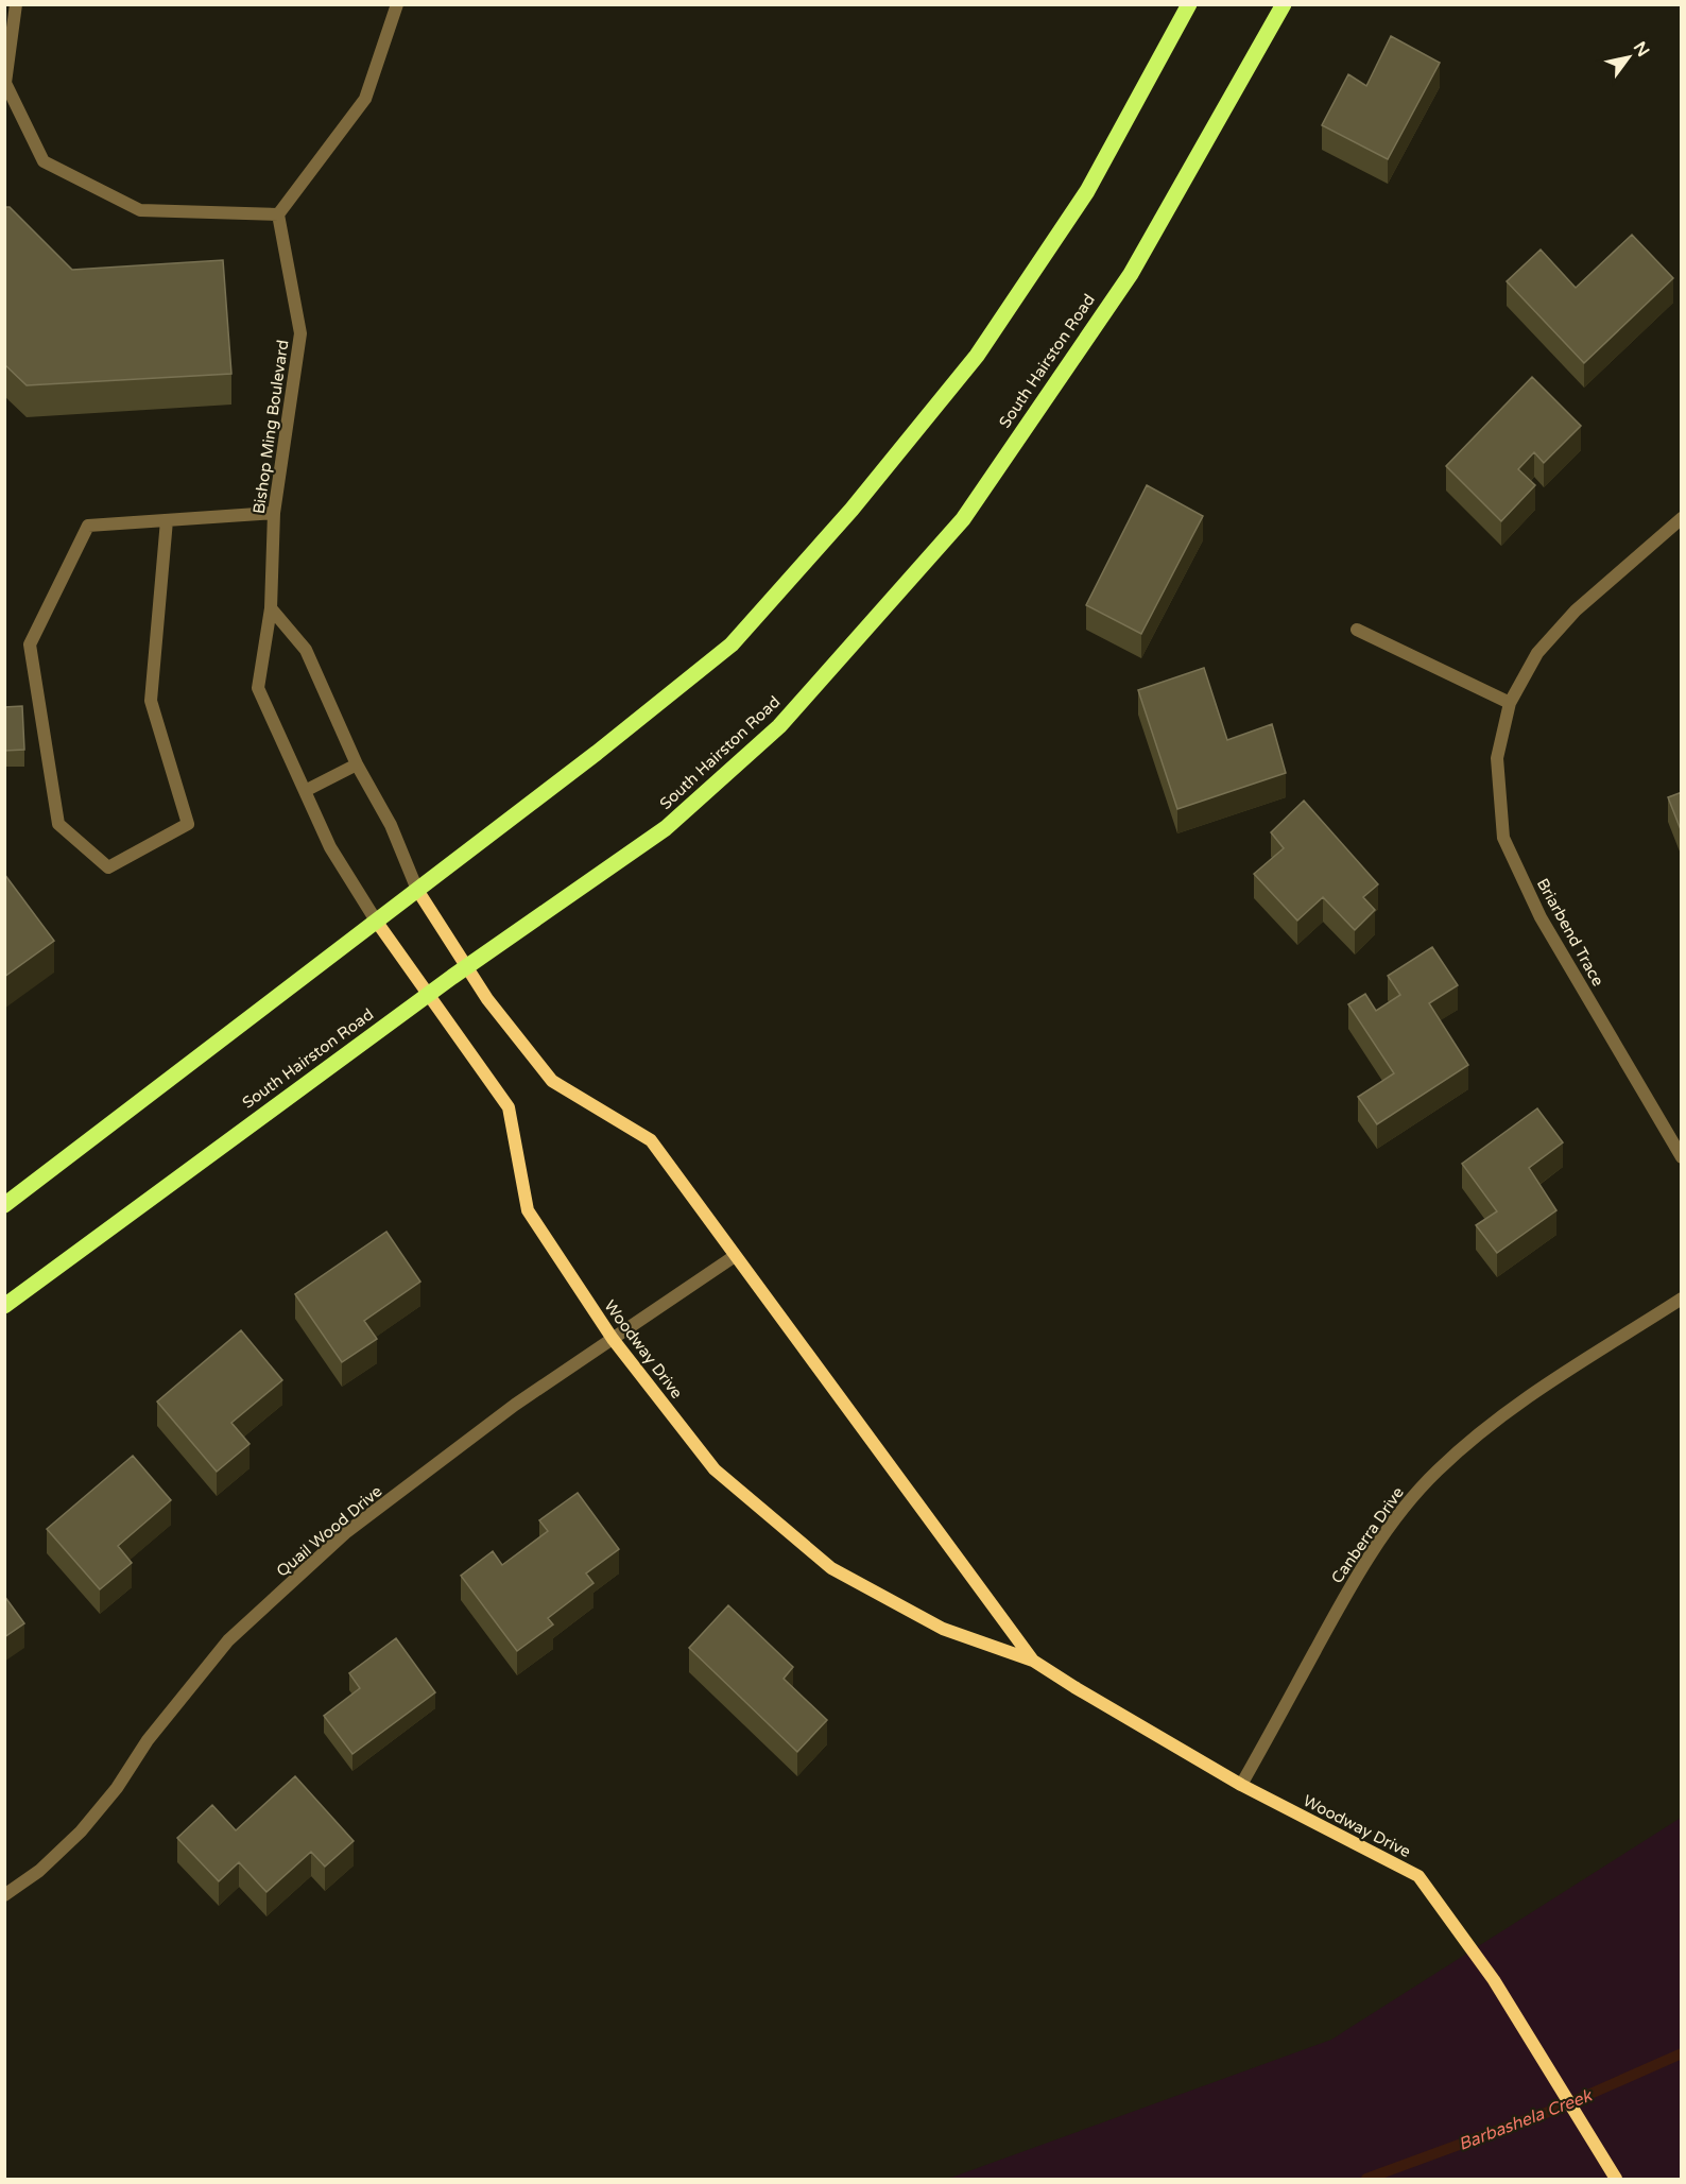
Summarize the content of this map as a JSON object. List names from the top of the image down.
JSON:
{
  "streets": {
    "main road": ["South Hairston Road"],
    "street": [
      "Bishop Ming Boulevard",
      "Briarbend Trace",
      "Woodway Drive",
      "Quail Wood Drive",
      "Canberra Drive"
    ]
  },
  "crossings": [
    ["South Hairston Road", "Woodway Drive"],
    ["Bishop Ming Boulevard", "Woodway Drive"],
    ["Woodway Drive", "Quail Wood Drive"],
    ["Woodway Drive", "Canberra Drive"]
  ],
  "water": ["Barbashela Creek"],
  "north": "top right"
}
